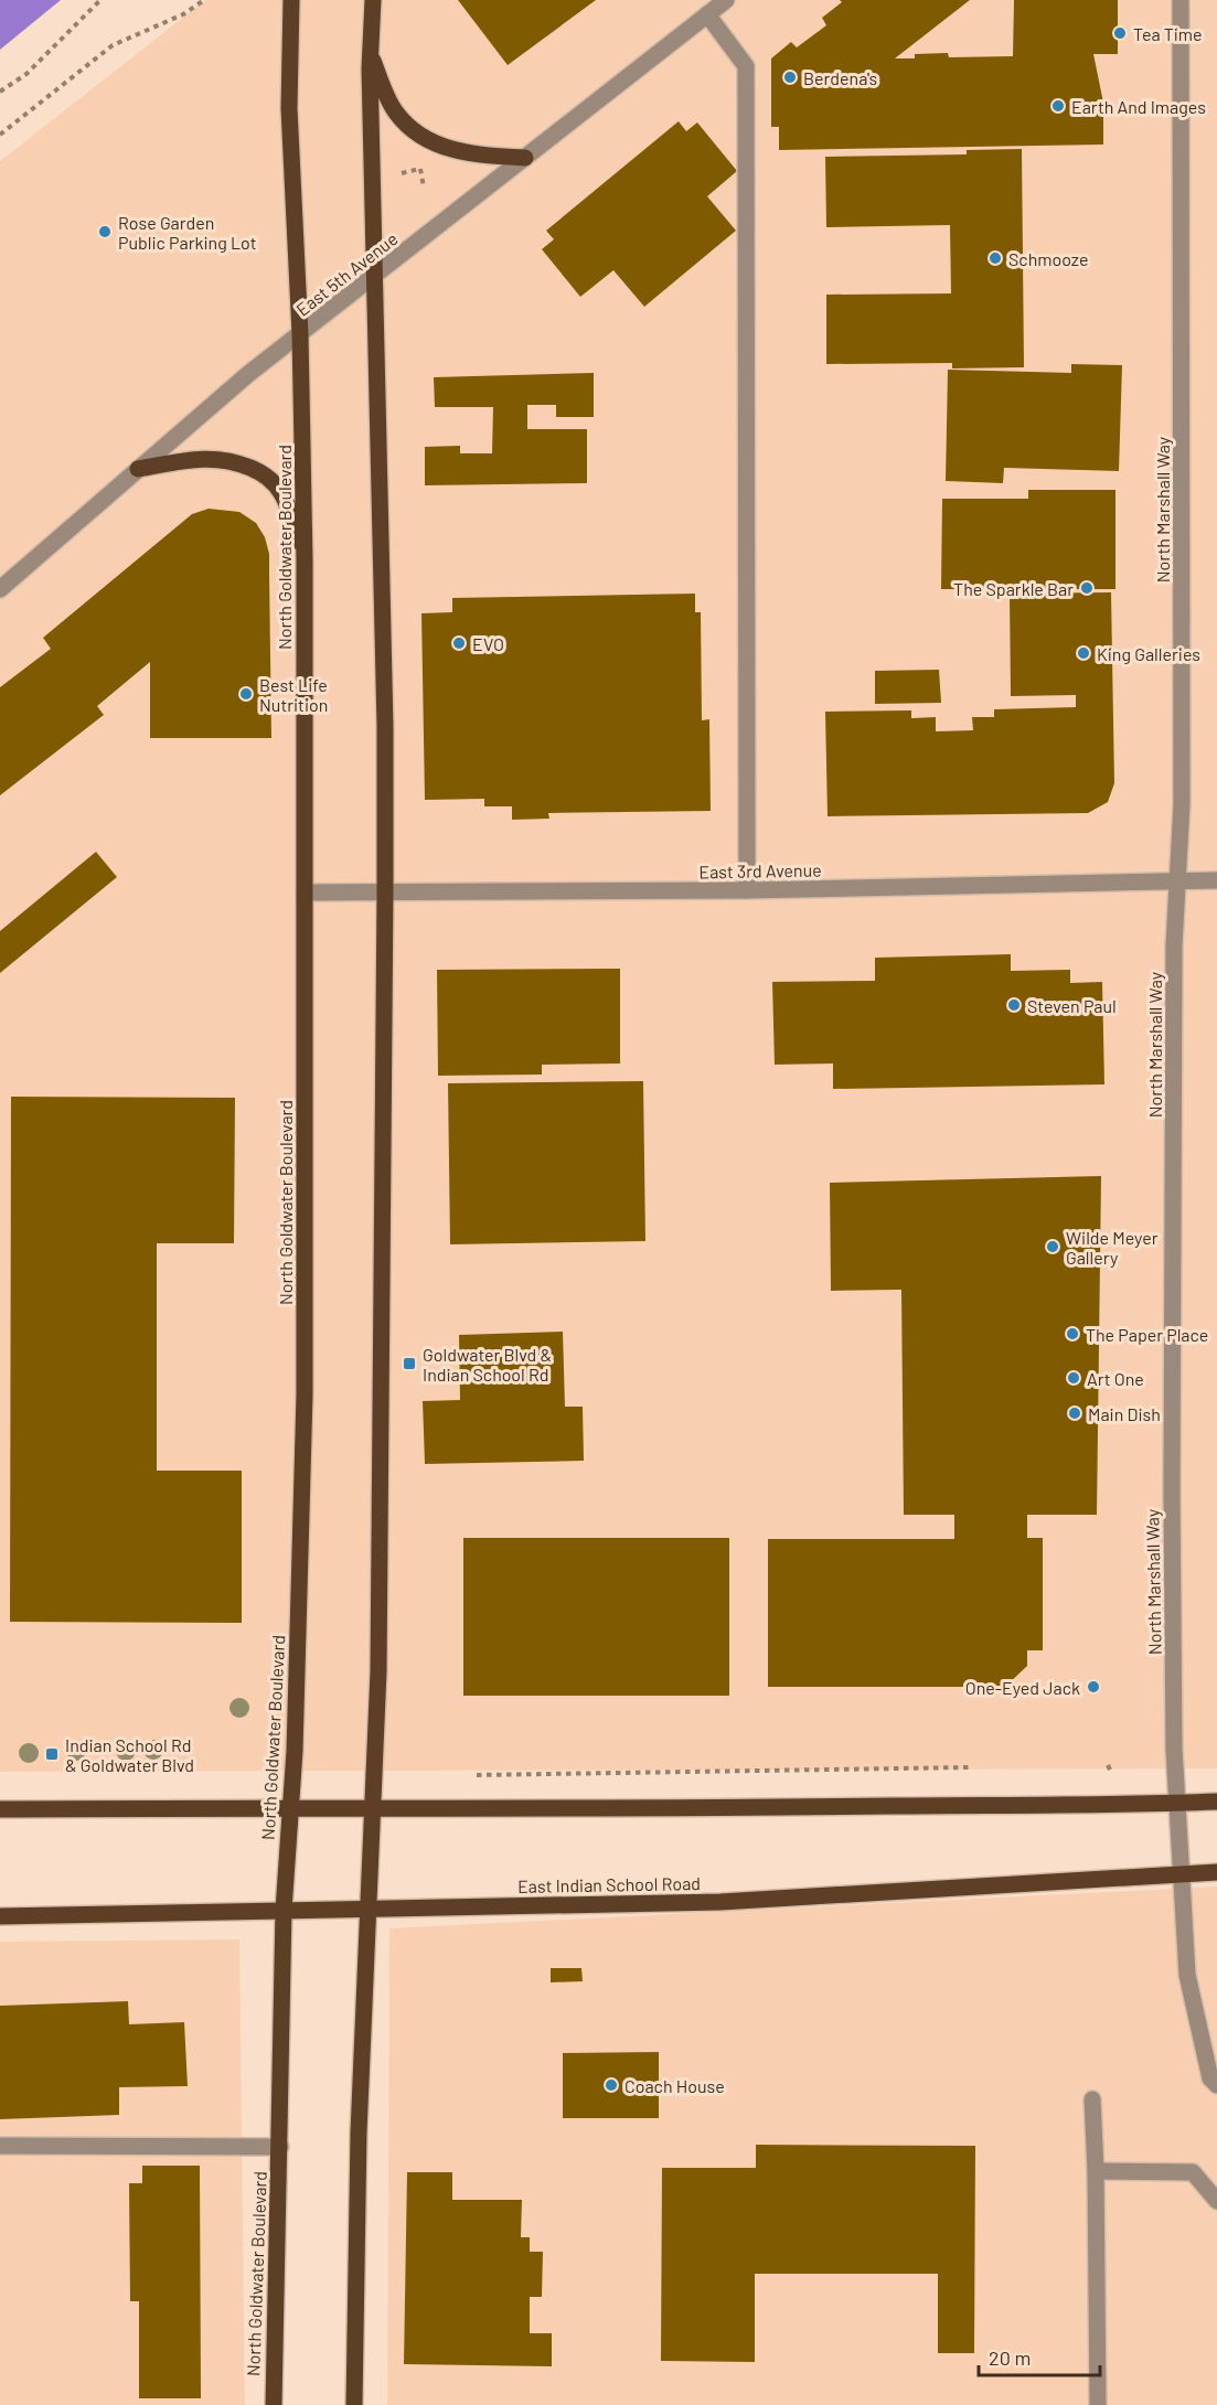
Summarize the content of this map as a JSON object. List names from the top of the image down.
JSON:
{
  "streets": {
    "main road": ["North Goldwater Boulevard", "East Indian School Road"],
    "street": ["East 5th Avenue", "North Marshall Way", "East 3rd Avenue"]
  },
  "crossings": [
    ["East 5th Avenue", "North Goldwater Boulevard"],
    ["North Marshall Way", "East 3rd Avenue"],
    ["North Marshall Way", "East Indian School Road"],
    ["North Goldwater Boulevard", "East 3rd Avenue"],
    ["North Goldwater Boulevard", "East Indian School Road"]
  ],
  "places": {
    "other": [
      "Tea Time",
      "Berdena's",
      "Earth And Images",
      "Rose Garden Public Parking Lot",
      "Schmooze",
      "The Sparkle Bar",
      "EVO",
      "King Galleries",
      "Best Life Nutrition",
      "Steven Paul",
      "Wilde Meyer Gallery",
      "The Paper Place",
      "Art One",
      "Main Dish",
      "One-Eyed Jack",
      "Coach House"
    ],
    "transit": ["Goldwater Blvd & Indian School Rd", "Indian School Rd & Goldwater Blvd"]
  },
  "scale_bar": "20 m"
}
